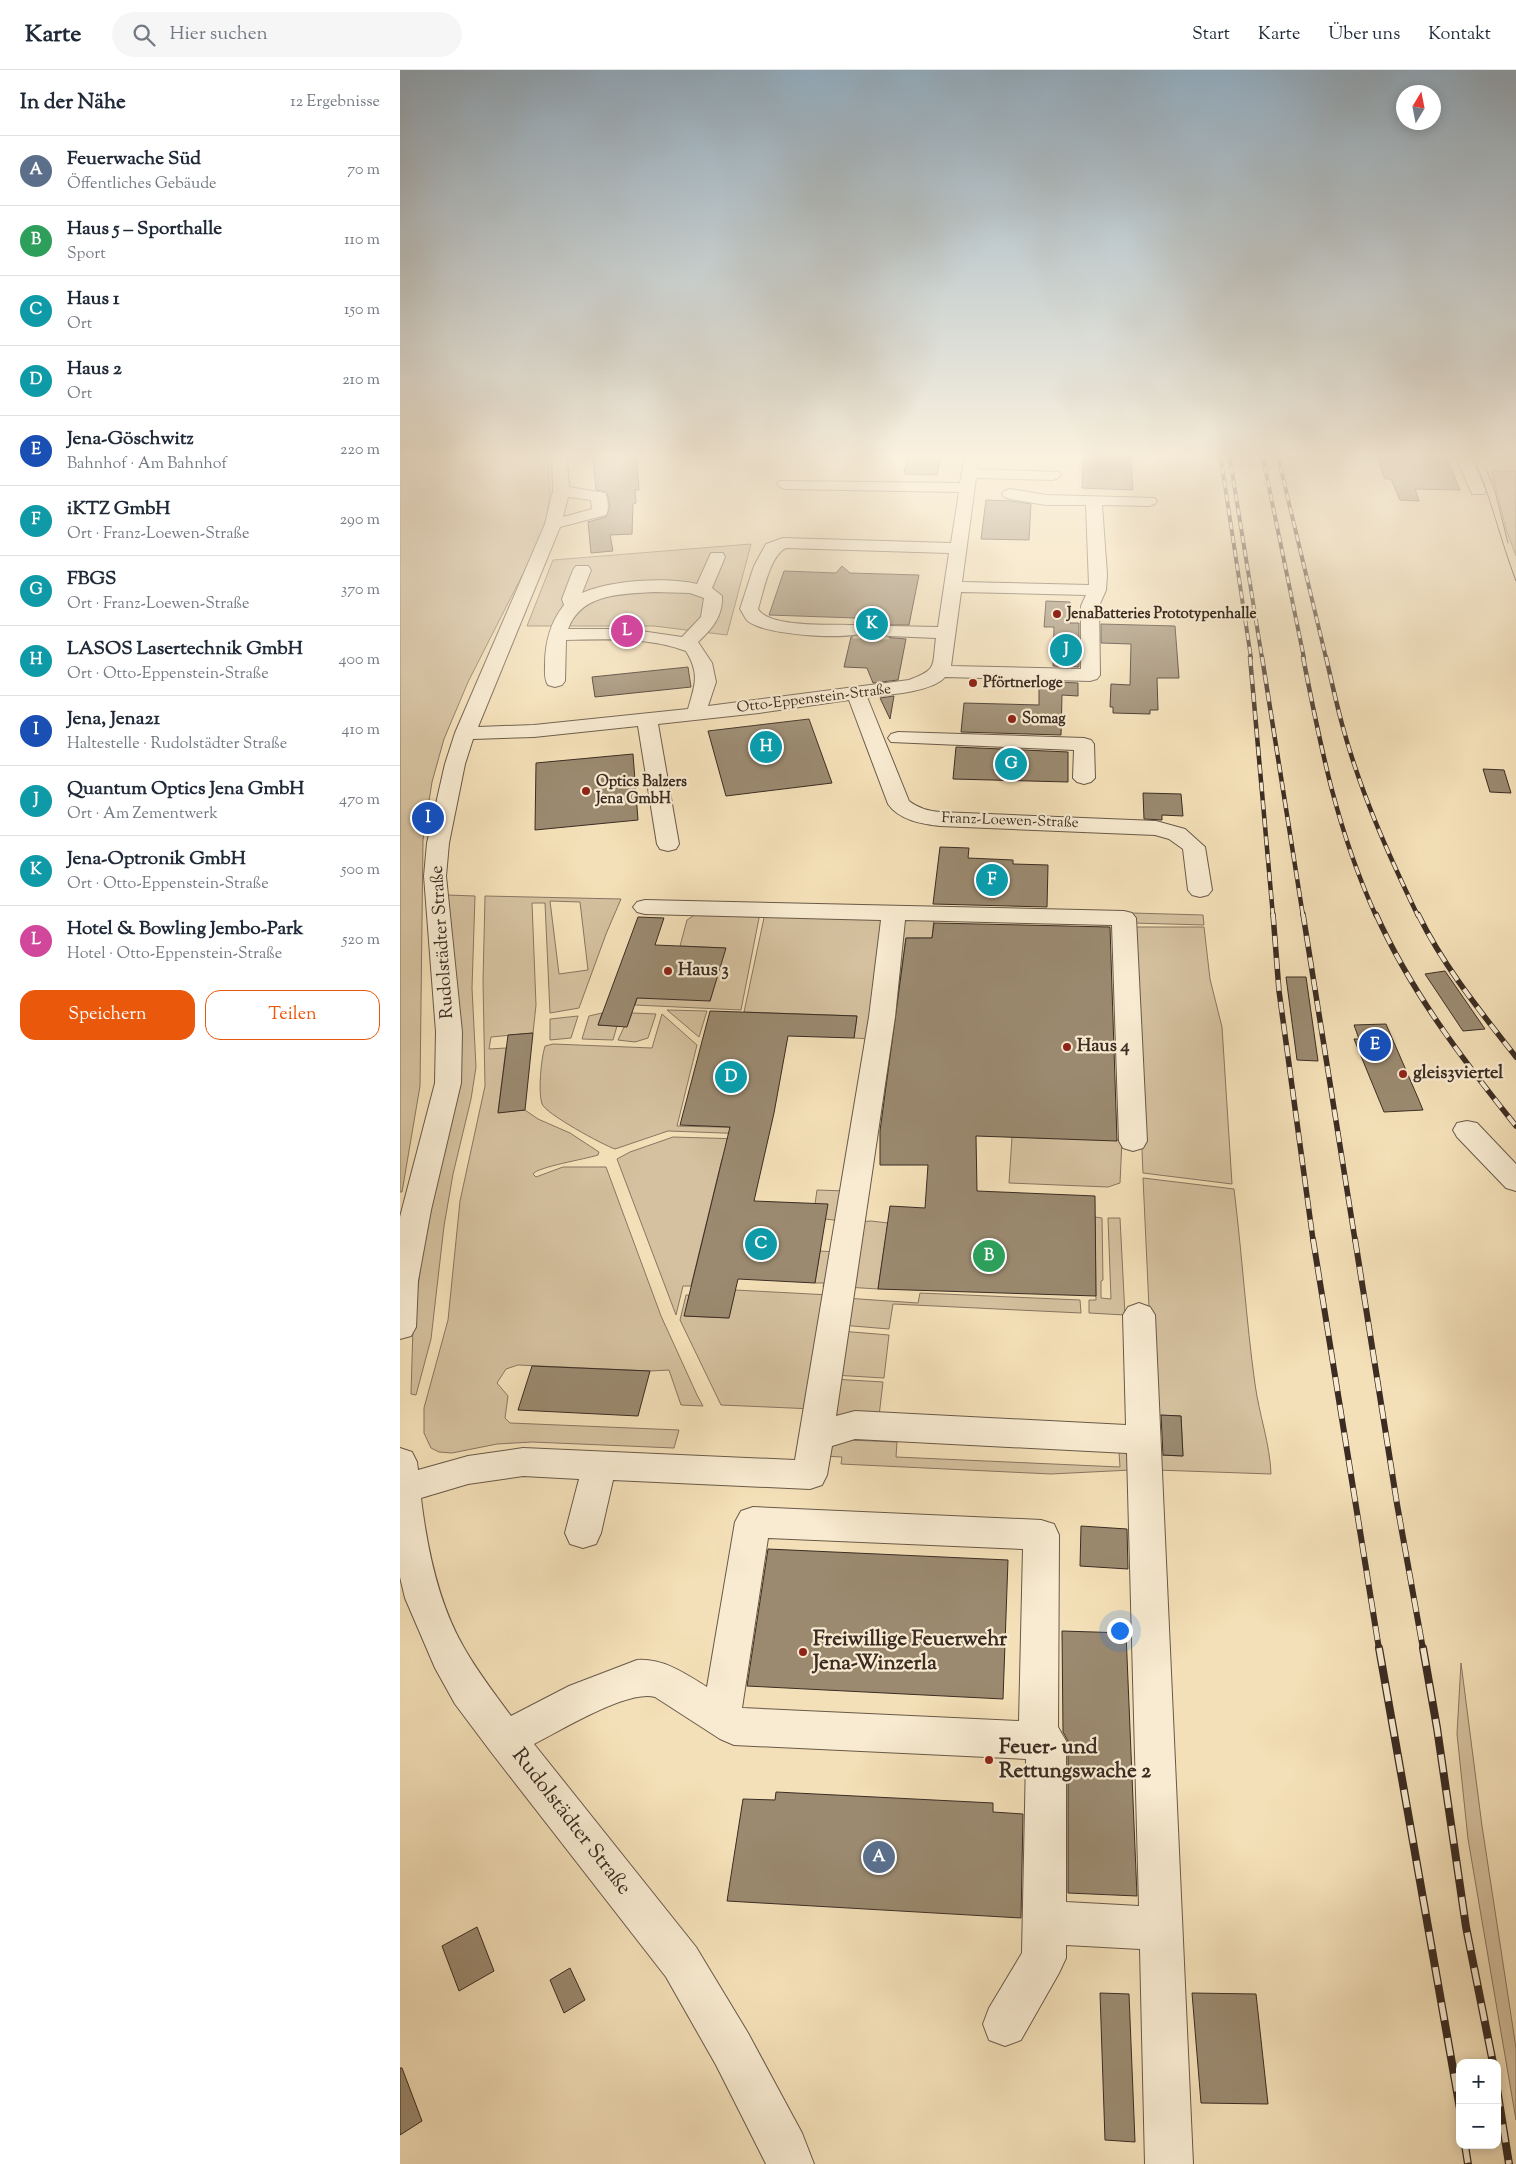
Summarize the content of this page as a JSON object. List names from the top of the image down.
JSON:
{
  "streets": {
    "street": ["Otto-Eppenstein-Straße", "Franz-Loewen-Straße", "Rudolstädter Straße"]
  },
  "crossings": [
    ["Otto-Eppenstein-Straße", "Franz-Loewen-Straße"],
    ["Otto-Eppenstein-Straße", "Rudolstädter Straße"]
  ],
  "places": [
    "JenaBatteries Prototypenhalle",
    "Pförtnerloge",
    "Somag",
    "Optics Balzers Jena GmbH",
    "Haus 3",
    "Haus 4",
    "gleis3viertel",
    "Freiwillige Feuerwehr Jena-Winzerla",
    "Feuer- und Rettungswache 2"
  ],
  "north": "top",
  "page": {
    "header": "Karte",
    "search": "Hier suchen",
    "nav": [
      "Start",
      "Karte",
      "Über uns",
      "Kontakt"
    ],
    "heading": ["In der Nähe", "12 Ergebnisse"],
    "list": [
      {
        "mark": "A",
        "name": "Feuerwache Süd",
        "note": "Öffentliches Gebäude",
        "value": "70 m"
      },
      {
        "mark": "B",
        "name": "Haus 5 – Sporthalle",
        "note": "Sport",
        "value": "110 m"
      },
      {
        "mark": "C",
        "name": "Haus 1",
        "note": "Ort",
        "value": "150 m"
      },
      {
        "mark": "D",
        "name": "Haus 2",
        "note": "Ort",
        "value": "210 m"
      },
      {
        "mark": "E",
        "name": "Jena-Göschwitz",
        "note": "Bahnhof · Am Bahnhof",
        "value": "220 m"
      },
      {
        "mark": "F",
        "name": "iKTZ GmbH",
        "note": "Ort · Franz-Loewen-Straße",
        "value": "290 m"
      },
      {
        "mark": "G",
        "name": "FBGS",
        "note": "Ort · Franz-Loewen-Straße",
        "value": "370 m"
      },
      {
        "mark": "H",
        "name": "LASOS Lasertechnik GmbH",
        "note": "Ort · Otto-Eppenstein-Straße",
        "value": "400 m"
      },
      {
        "mark": "I",
        "name": "Jena, Jena21",
        "note": "Haltestelle · Rudolstädter Straße",
        "value": "410 m"
      },
      {
        "mark": "J",
        "name": "Quantum Optics Jena GmbH",
        "note": "Ort · Am Zementwerk",
        "value": "470 m"
      },
      {
        "mark": "K",
        "name": "Jena-Optronik GmbH",
        "note": "Ort · Otto-Eppenstein-Straße",
        "value": "500 m"
      },
      {
        "mark": "L",
        "name": "Hotel & Bowling Jembo-Park",
        "note": "Hotel · Otto-Eppenstein-Straße",
        "value": "520 m"
      }
    ],
    "pins": [
      "K",
      "L",
      "J",
      "H",
      "G",
      "I",
      "F",
      "E",
      "D",
      "C",
      "B",
      "A"
    ],
    "buttons": ["Speichern", "Teilen"],
    "map_buttons": ["+", "−"]
  }
}
